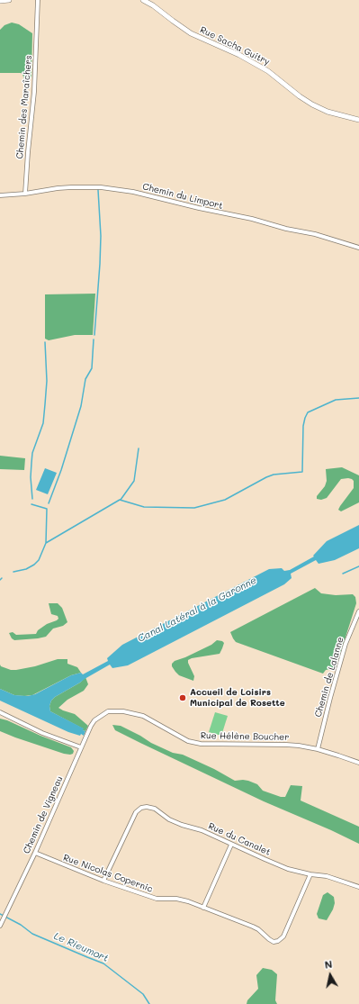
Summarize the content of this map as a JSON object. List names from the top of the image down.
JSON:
{
  "streets": {
    "street": [
      "Rue Sacha Guitry",
      "Chemin des Maraîchers",
      "Chemin du Limport",
      "Chemin de Lalanne",
      "Rue Hélène Boucher",
      "Chemin de Vigneau",
      "Rue du Canalet",
      "Rue Nicolas Copernic"
    ]
  },
  "crossings": [
    ["Chemin des Maraîchers", "Chemin du Limport"],
    ["Chemin de Lalanne", "Rue Hélène Boucher"],
    ["Rue Hélène Boucher", "Chemin de Vigneau"],
    ["Chemin de Vigneau", "Rue Nicolas Copernic"],
    ["Rue du Canalet", "Rue Nicolas Copernic"]
  ],
  "water": ["Canal Latéral à la Garonne", "Le Rieumort"],
  "places": ["Accueil de Loisirs Municipal de Rosette"],
  "north": "top"
}
